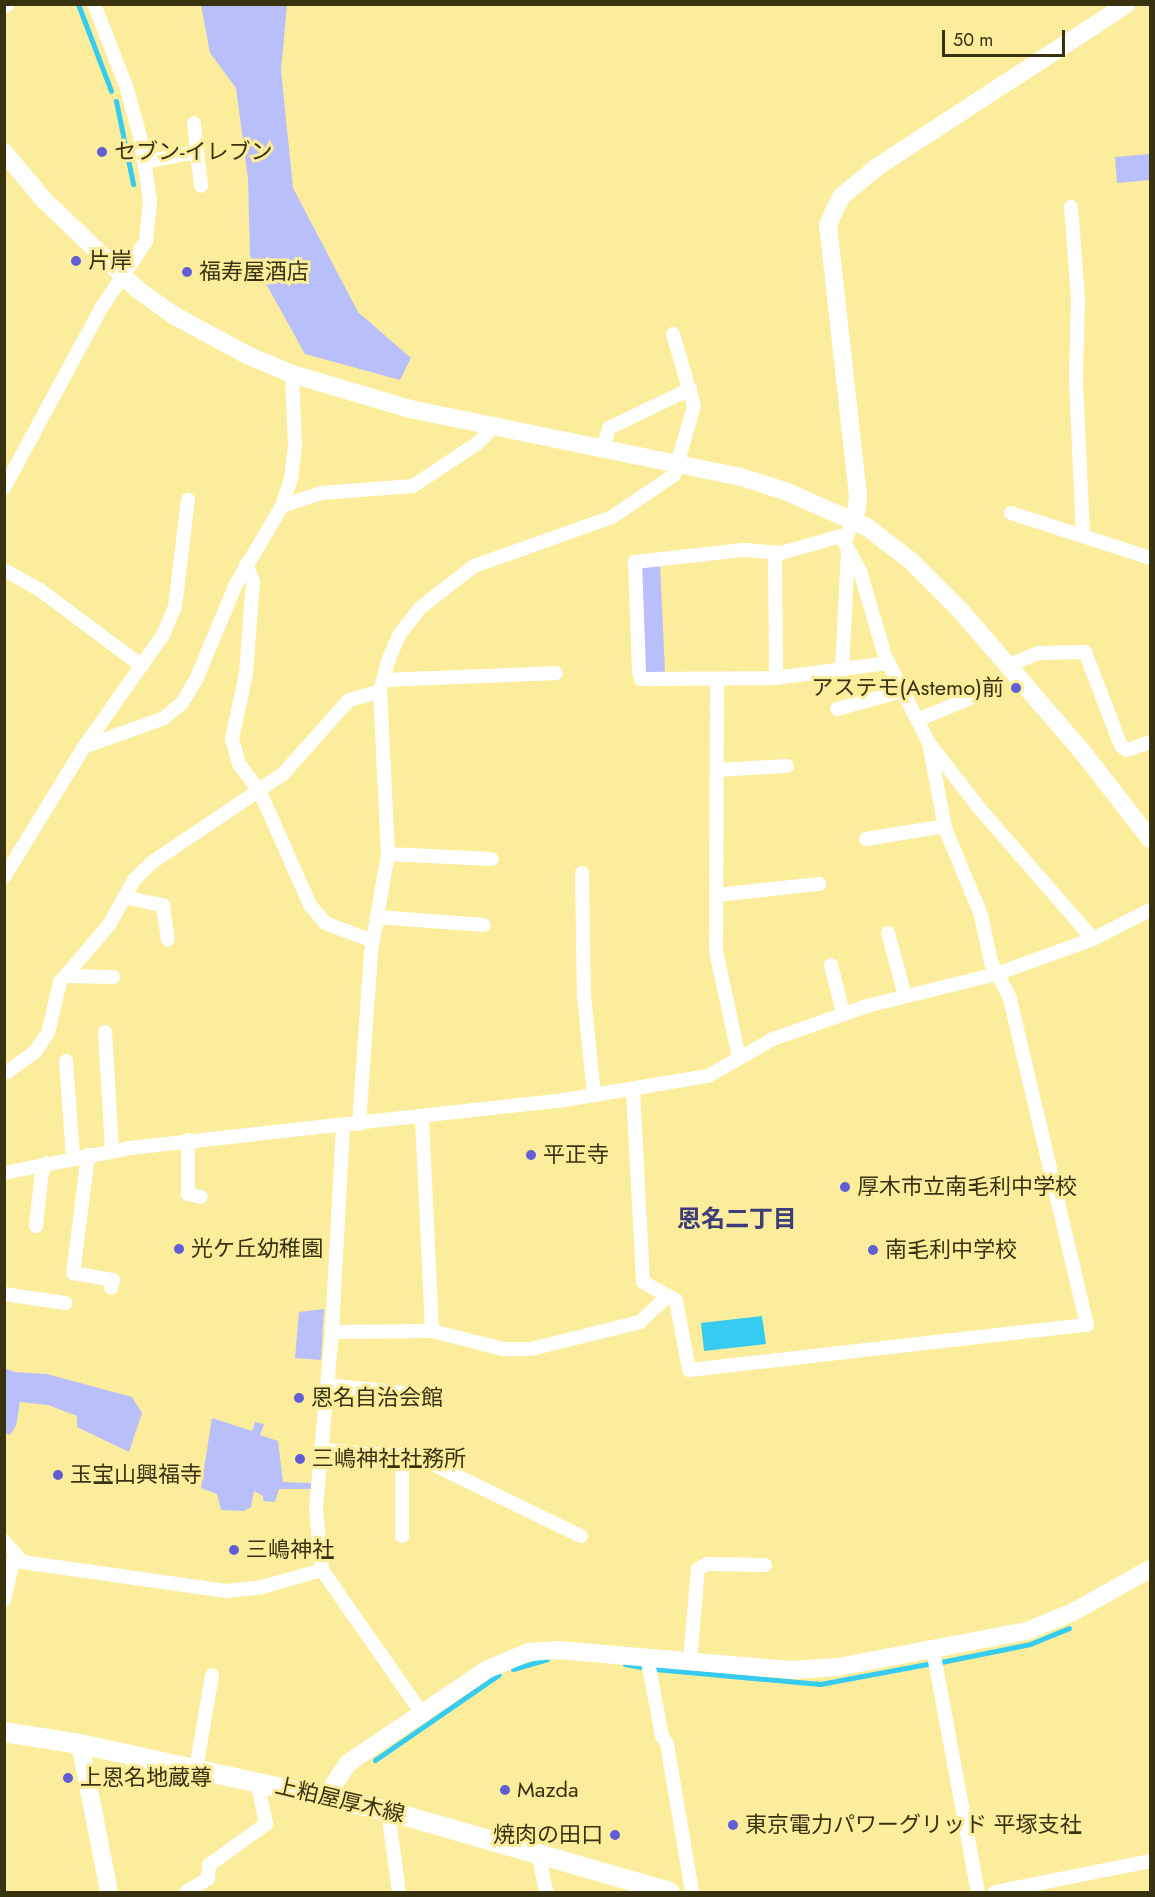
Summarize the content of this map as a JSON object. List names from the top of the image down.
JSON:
{
  "streets": {
    "main road": ["上粕屋厚木線"]
  },
  "districts": ["恩名二丁目"],
  "places": [
    "セブン-イレブン",
    "片岸",
    "福寿屋酒店",
    "アステモ(Astemo)前",
    "平正寺",
    "厚木市立南毛利中学校",
    "光ケ丘幼稚園",
    "南毛利中学校",
    "恩名自治会館",
    "三嶋神社社務所",
    "玉宝山興福寺",
    "三嶋神社",
    "上恩名地蔵尊",
    "Mazda",
    "東京電力パワーグリッド 平塚支社",
    "焼肉の田口"
  ],
  "scale_bar": "50 m"
}
